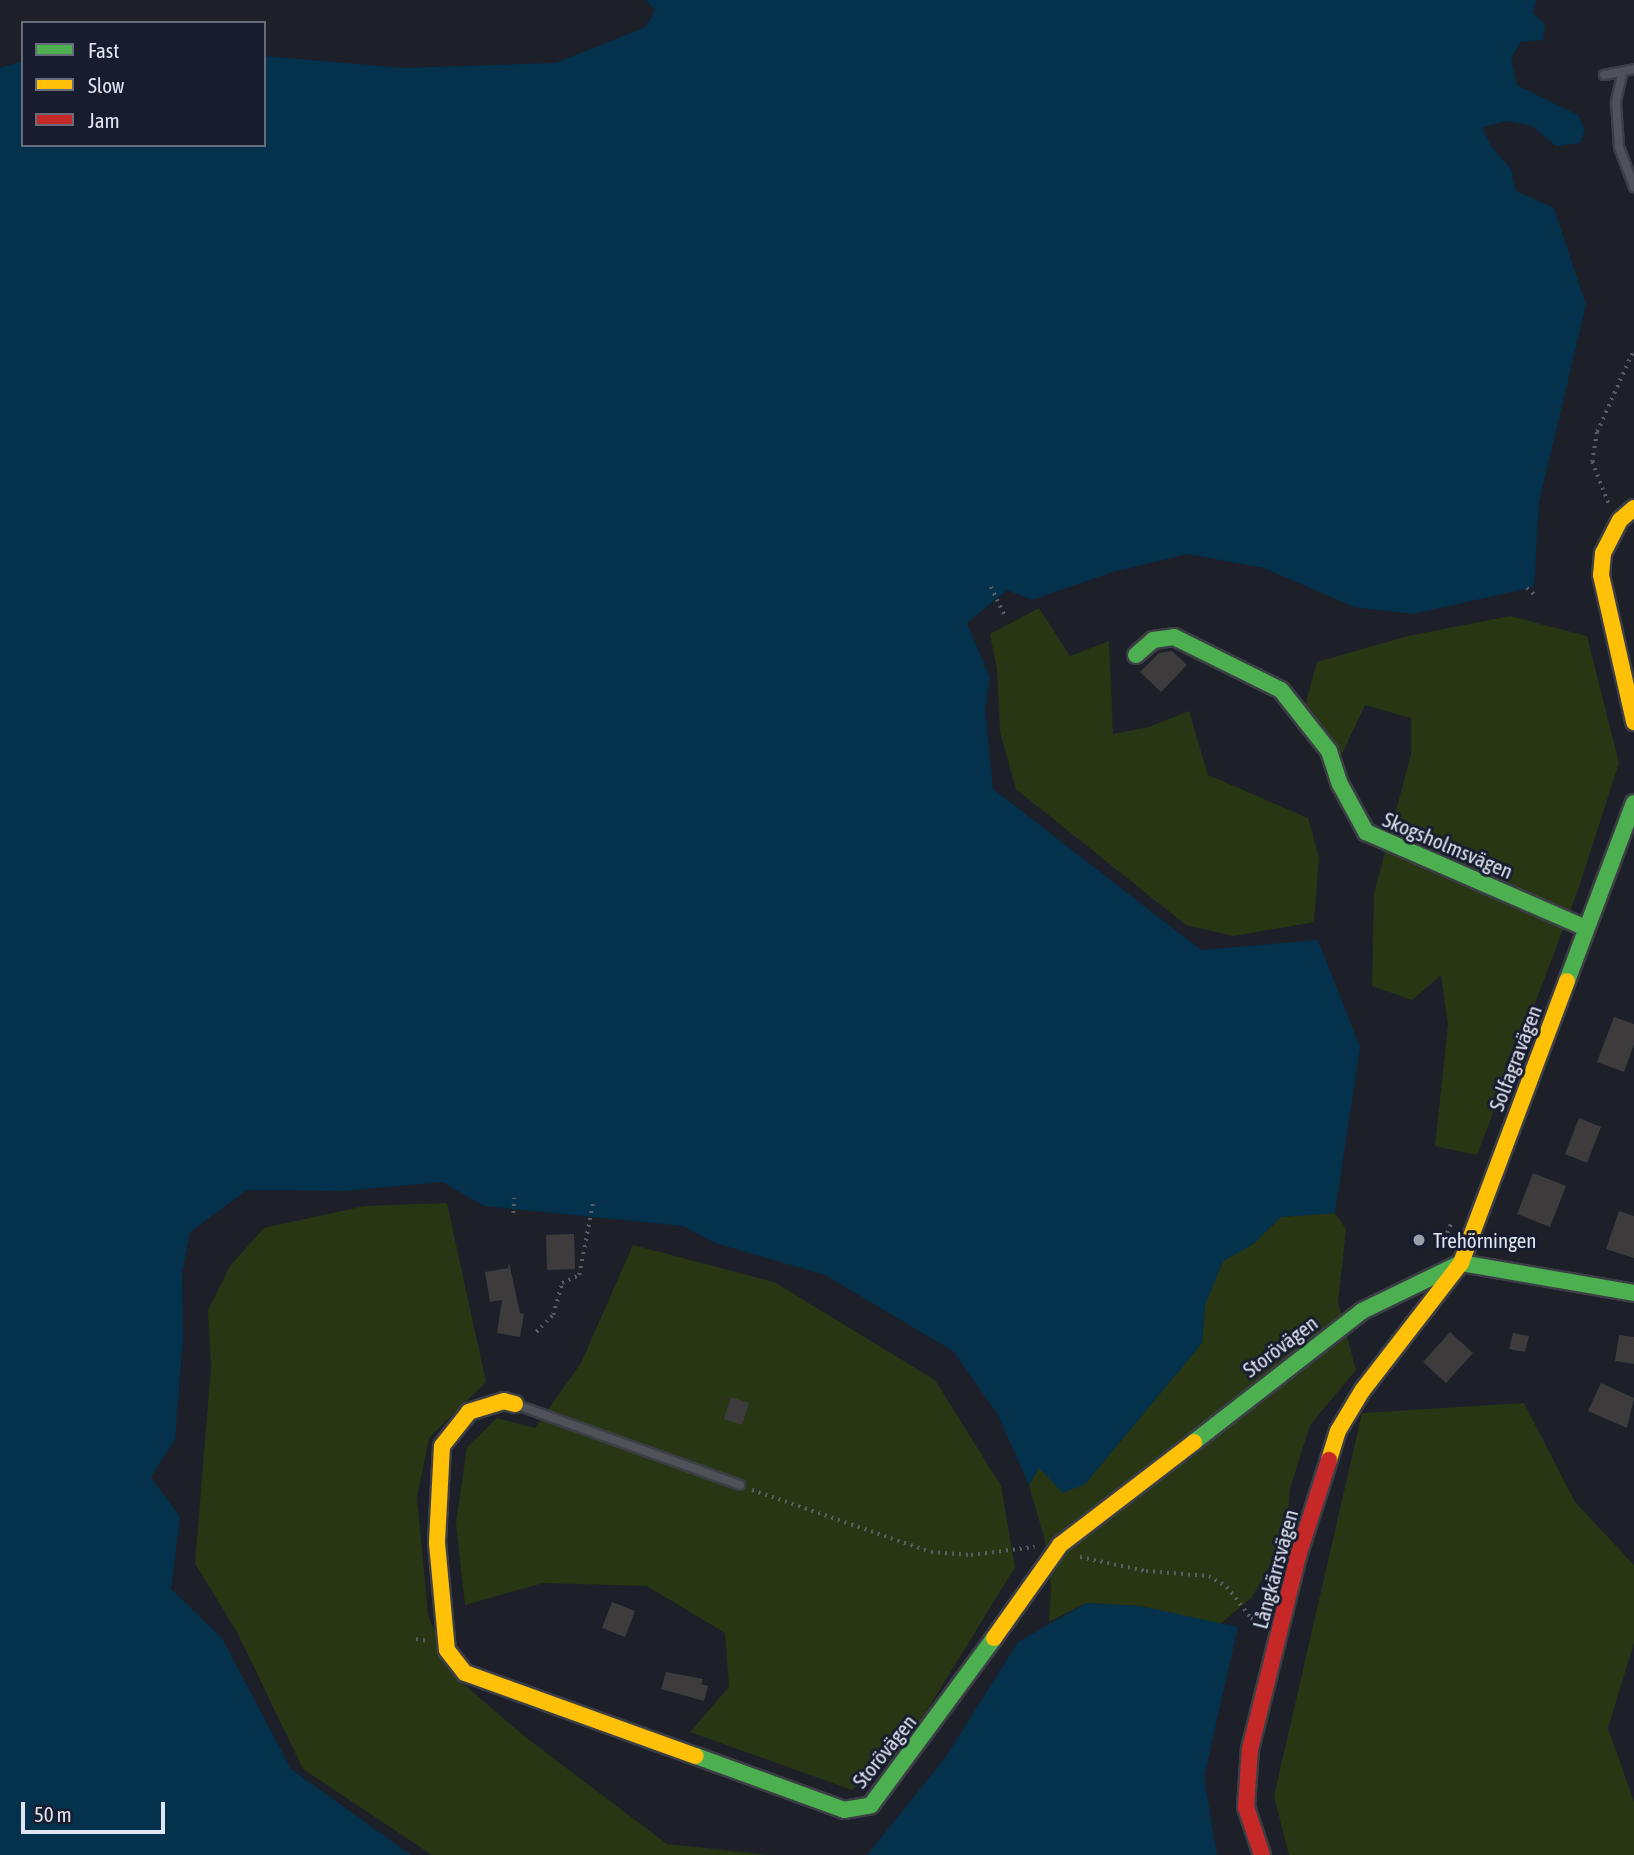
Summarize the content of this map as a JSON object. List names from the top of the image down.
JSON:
{
  "streets": {
    "street": [
      "Skogsholmsvägen",
      "Solfagravägen",
      "Storövägen",
      "Långkärrsvägen"
    ]
  },
  "crossings": [
    ["Skogsholmsvägen", "Solfagravägen"],
    ["Solfagravägen", "Storövägen"],
    ["Solfagravägen", "Långkärrsvägen"]
  ],
  "places": ["Trehörningen"],
  "legend": ["Fast", "Slow", "Jam"],
  "scale_bar": "50 m"
}
